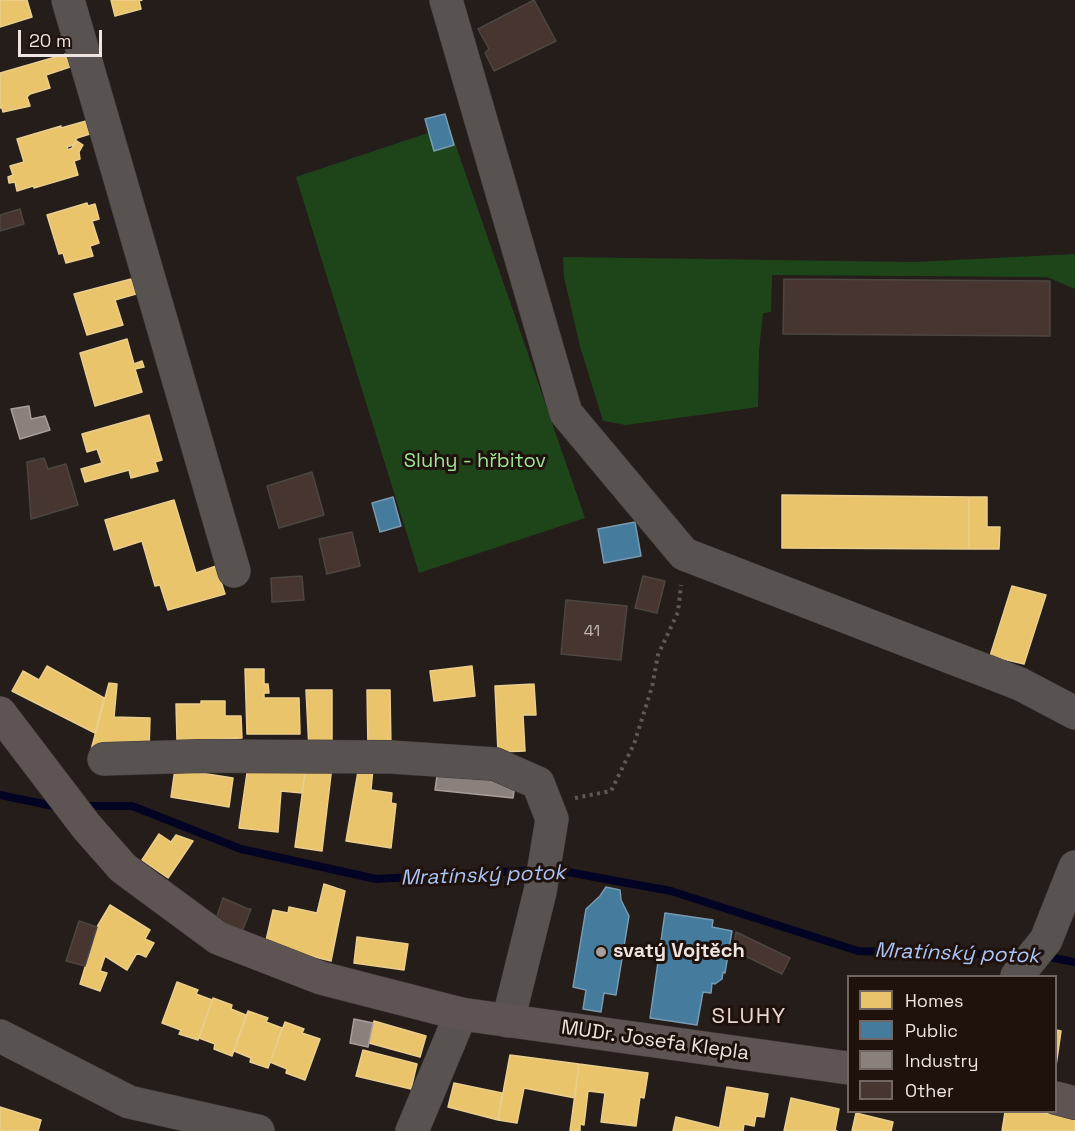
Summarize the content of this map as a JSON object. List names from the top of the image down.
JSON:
{
  "streets": {
    "street": ["MUDr. Josefa Klepla"]
  },
  "districts": ["SLUHY"],
  "water": ["Mratínský potok"],
  "parks": ["Sluhy - hřbitov"],
  "places": ["svatý Vojtěch"],
  "house_numbers": ["41"],
  "legend": [
    "Homes",
    "Public",
    "Industry",
    "Other"
  ],
  "scale_bar": "20 m"
}
